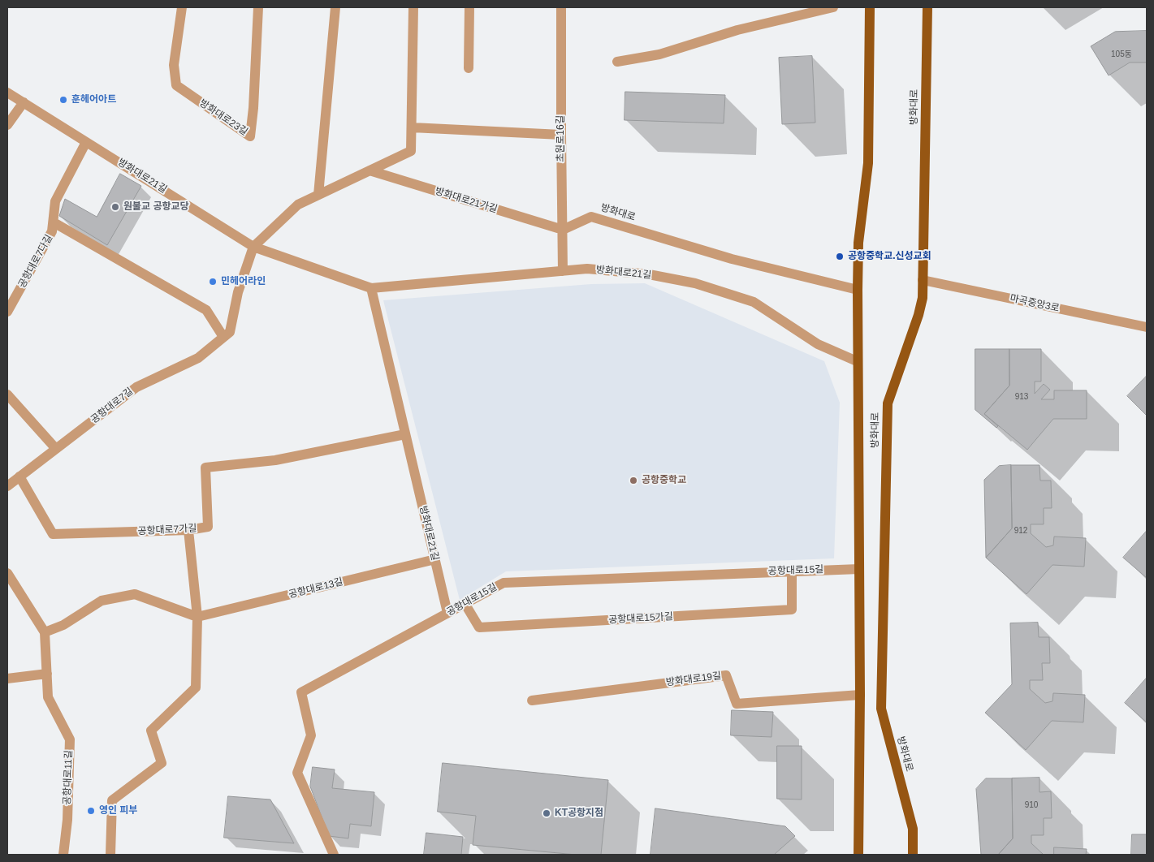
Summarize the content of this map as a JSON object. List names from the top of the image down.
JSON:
{
  "streets": {
    "main road": ["방화대로"],
    "street": [
      "방화대로23길",
      "초원로16길",
      "방화대로21길",
      "방화대로21가길",
      "공항대로7다길",
      "마곡중앙3로",
      "공항대로7길",
      "공항대로7가길",
      "공항대로15길",
      "공항대로13길",
      "공항대로15가길",
      "방화대로19길",
      "공항대로11길"
    ]
  },
  "crossings": [
    ["방화대로", "초원로16길"],
    ["방화대로", "방화대로21길"],
    ["방화대로", "방화대로21가길"],
    ["방화대로", "마곡중앙3로"],
    ["방화대로", "공항대로15길"],
    ["방화대로", "방화대로19길"],
    ["초원로16길", "방화대로21길"],
    ["초원로16길", "방화대로21가길"],
    ["방화대로21길", "공항대로7다길"],
    ["방화대로21길", "공항대로7길"],
    ["방화대로21길", "공항대로7가길"],
    ["방화대로21길", "공항대로15길"],
    ["방화대로21길", "공항대로13길"],
    ["공항대로7길", "공항대로7가길"],
    ["공항대로15길", "공항대로15가길"]
  ],
  "places": [
    "훈헤어아트",
    "원불교 공항교당",
    "공항중학교.신성교회",
    "민헤어라인",
    "공항중학교",
    "영인 피부",
    "KT공항지점"
  ],
  "house_numbers": [
    "105동",
    "913",
    "912",
    "910"
  ]
}
